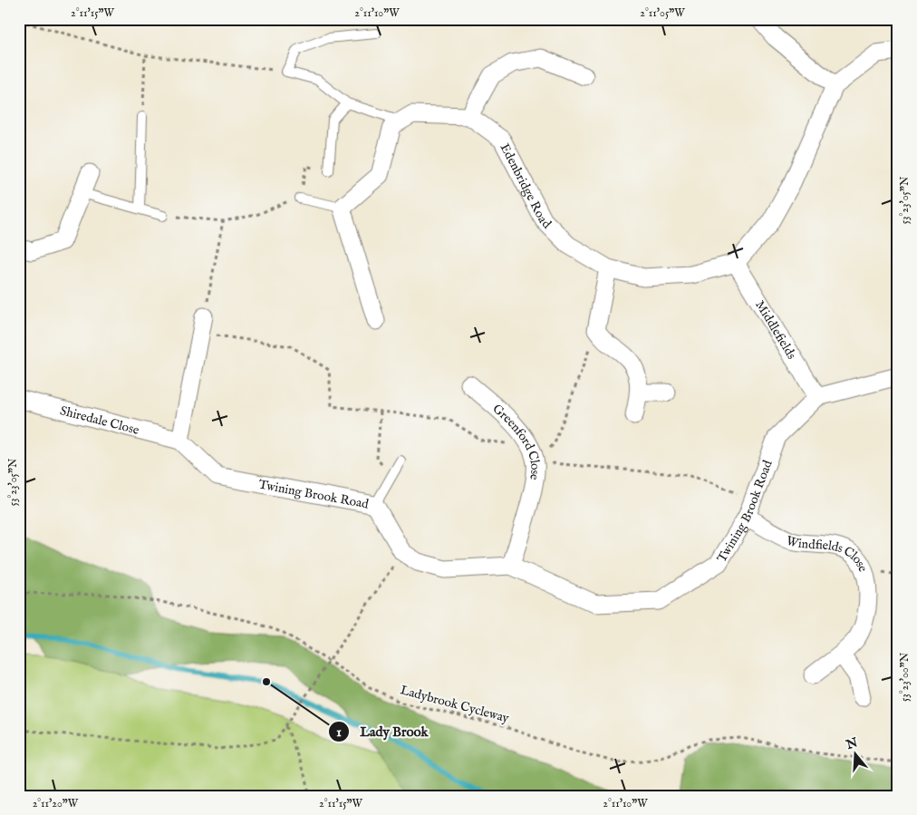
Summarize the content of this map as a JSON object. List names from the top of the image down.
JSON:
{
  "streets": {
    "street": [
      "Edenbridge Road",
      "Middlefields",
      "Shiredale Close",
      "Greenford Close",
      "Twining Brook Road",
      "Windfields Close"
    ],
    "path": ["Ladybrook Cycleway"]
  },
  "crossings": [
    ["Edenbridge Road", "Middlefields"],
    ["Middlefields", "Twining Brook Road"],
    ["Shiredale Close", "Twining Brook Road"],
    ["Greenford Close", "Twining Brook Road"],
    ["Twining Brook Road", "Windfields Close"]
  ],
  "places": ["Lady Brook"],
  "north": "top",
  "coordinates": [
    "2°11'15\"W",
    "2°11'10\"W",
    "2°11'05\"W",
    "53°23'05\"N",
    "53°23'00\"N",
    "2°11'20\"W"
  ]
}
